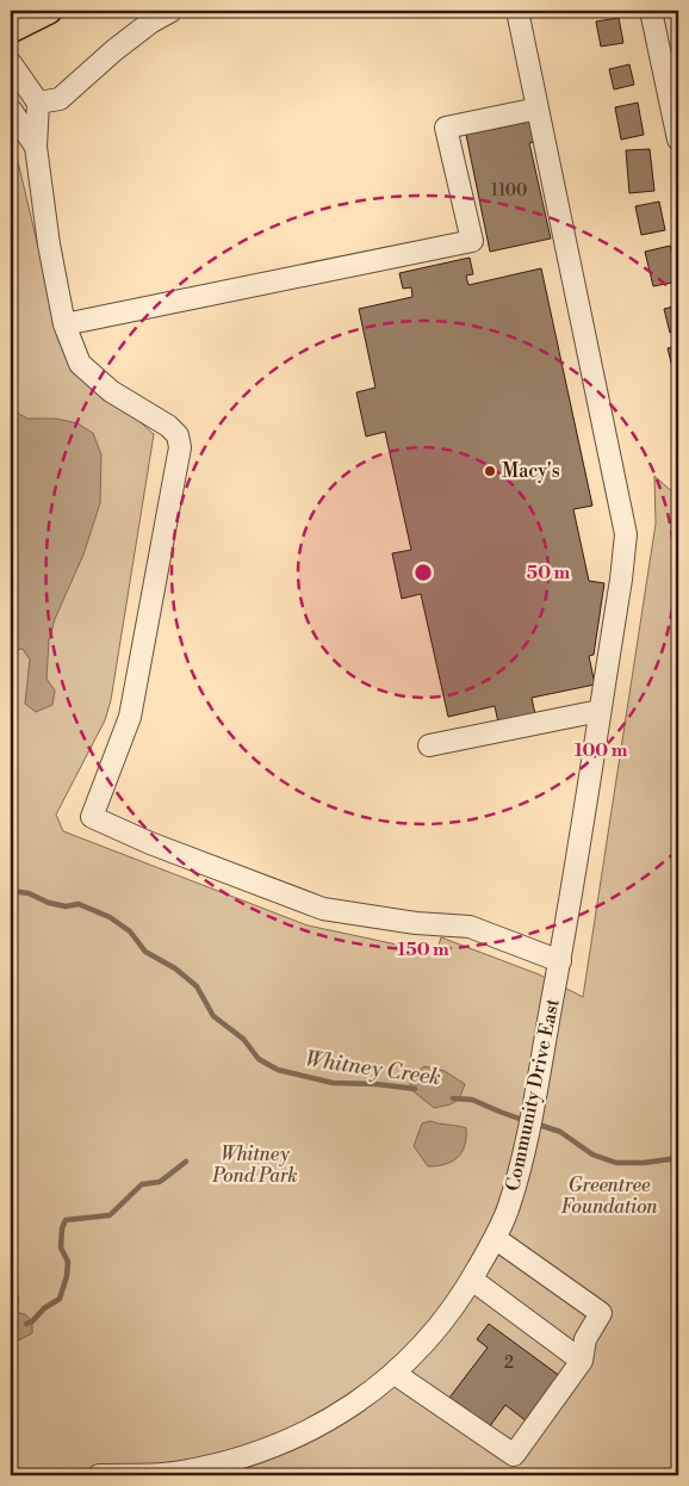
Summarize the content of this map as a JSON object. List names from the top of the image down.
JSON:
{
  "streets": {
    "street": ["Community Drive East"]
  },
  "water": ["Whitney Creek"],
  "parks": ["Whitney Pond Park", "Greentree Foundation"],
  "places": ["Macy's"],
  "house_numbers": ["1100", "2"],
  "rings": ["50 m", "100 m", "150 m"]
}
